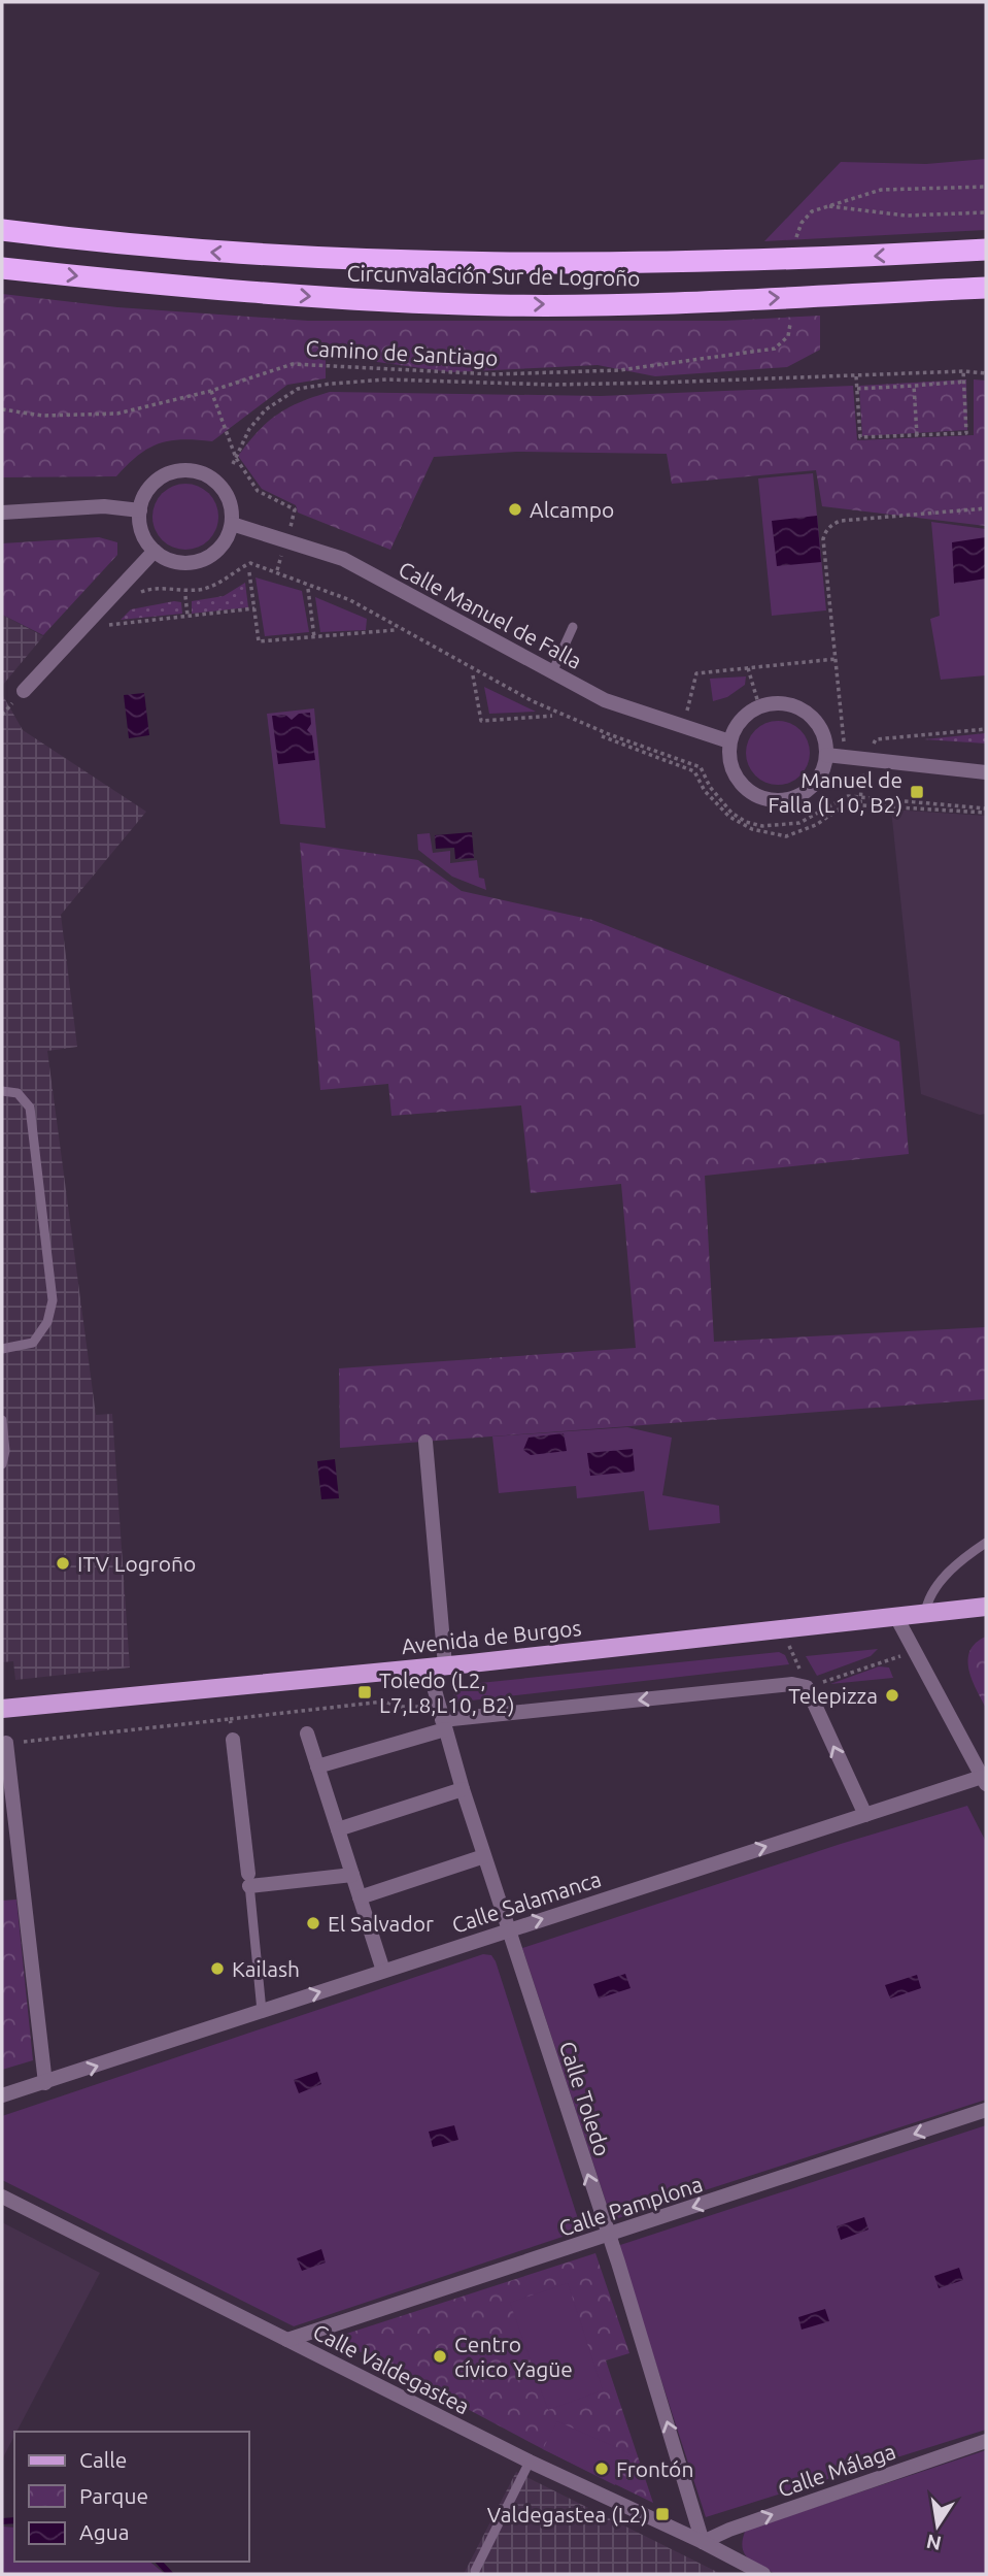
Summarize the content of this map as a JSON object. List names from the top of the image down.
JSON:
{
  "streets": {
    "highway": ["Circunvalación Sur de Logroño"],
    "main road": ["Avenida de Burgos"],
    "street": [
      "Calle Manuel de Falla",
      "Calle Salamanca",
      "Calle Toledo",
      "Calle Pamplona",
      "Calle Valdegastea",
      "Calle Málaga"
    ],
    "path": ["Camino de Santiago"]
  },
  "crossings": [
    ["Avenida de Burgos", "Calle Toledo"],
    ["Calle Salamanca", "Calle Toledo"],
    ["Calle Toledo", "Calle Pamplona"],
    ["Calle Toledo", "Calle Valdegastea"],
    ["Calle Toledo", "Calle Málaga"],
    ["Calle Pamplona", "Calle Valdegastea"],
    ["Calle Valdegastea", "Calle Málaga"]
  ],
  "one_way": [
    "Calle Salamanca",
    "Calle Toledo",
    "Calle Pamplona",
    "Calle Málaga"
  ],
  "places": {
    "other": [
      "Alcampo",
      "ITV Logroño",
      "Telepizza",
      "El Salvador",
      "Kailash",
      "Centro cívico Yagüe",
      "Frontón"
    ],
    "transit": ["Manuel de Falla (L10, B2)", "Toledo (L2, L7,L8,L10, B2)", "Valdegastea (L2)"]
  },
  "legend": ["Calle", "Parque", "Agua"],
  "north": "bottom"
}
